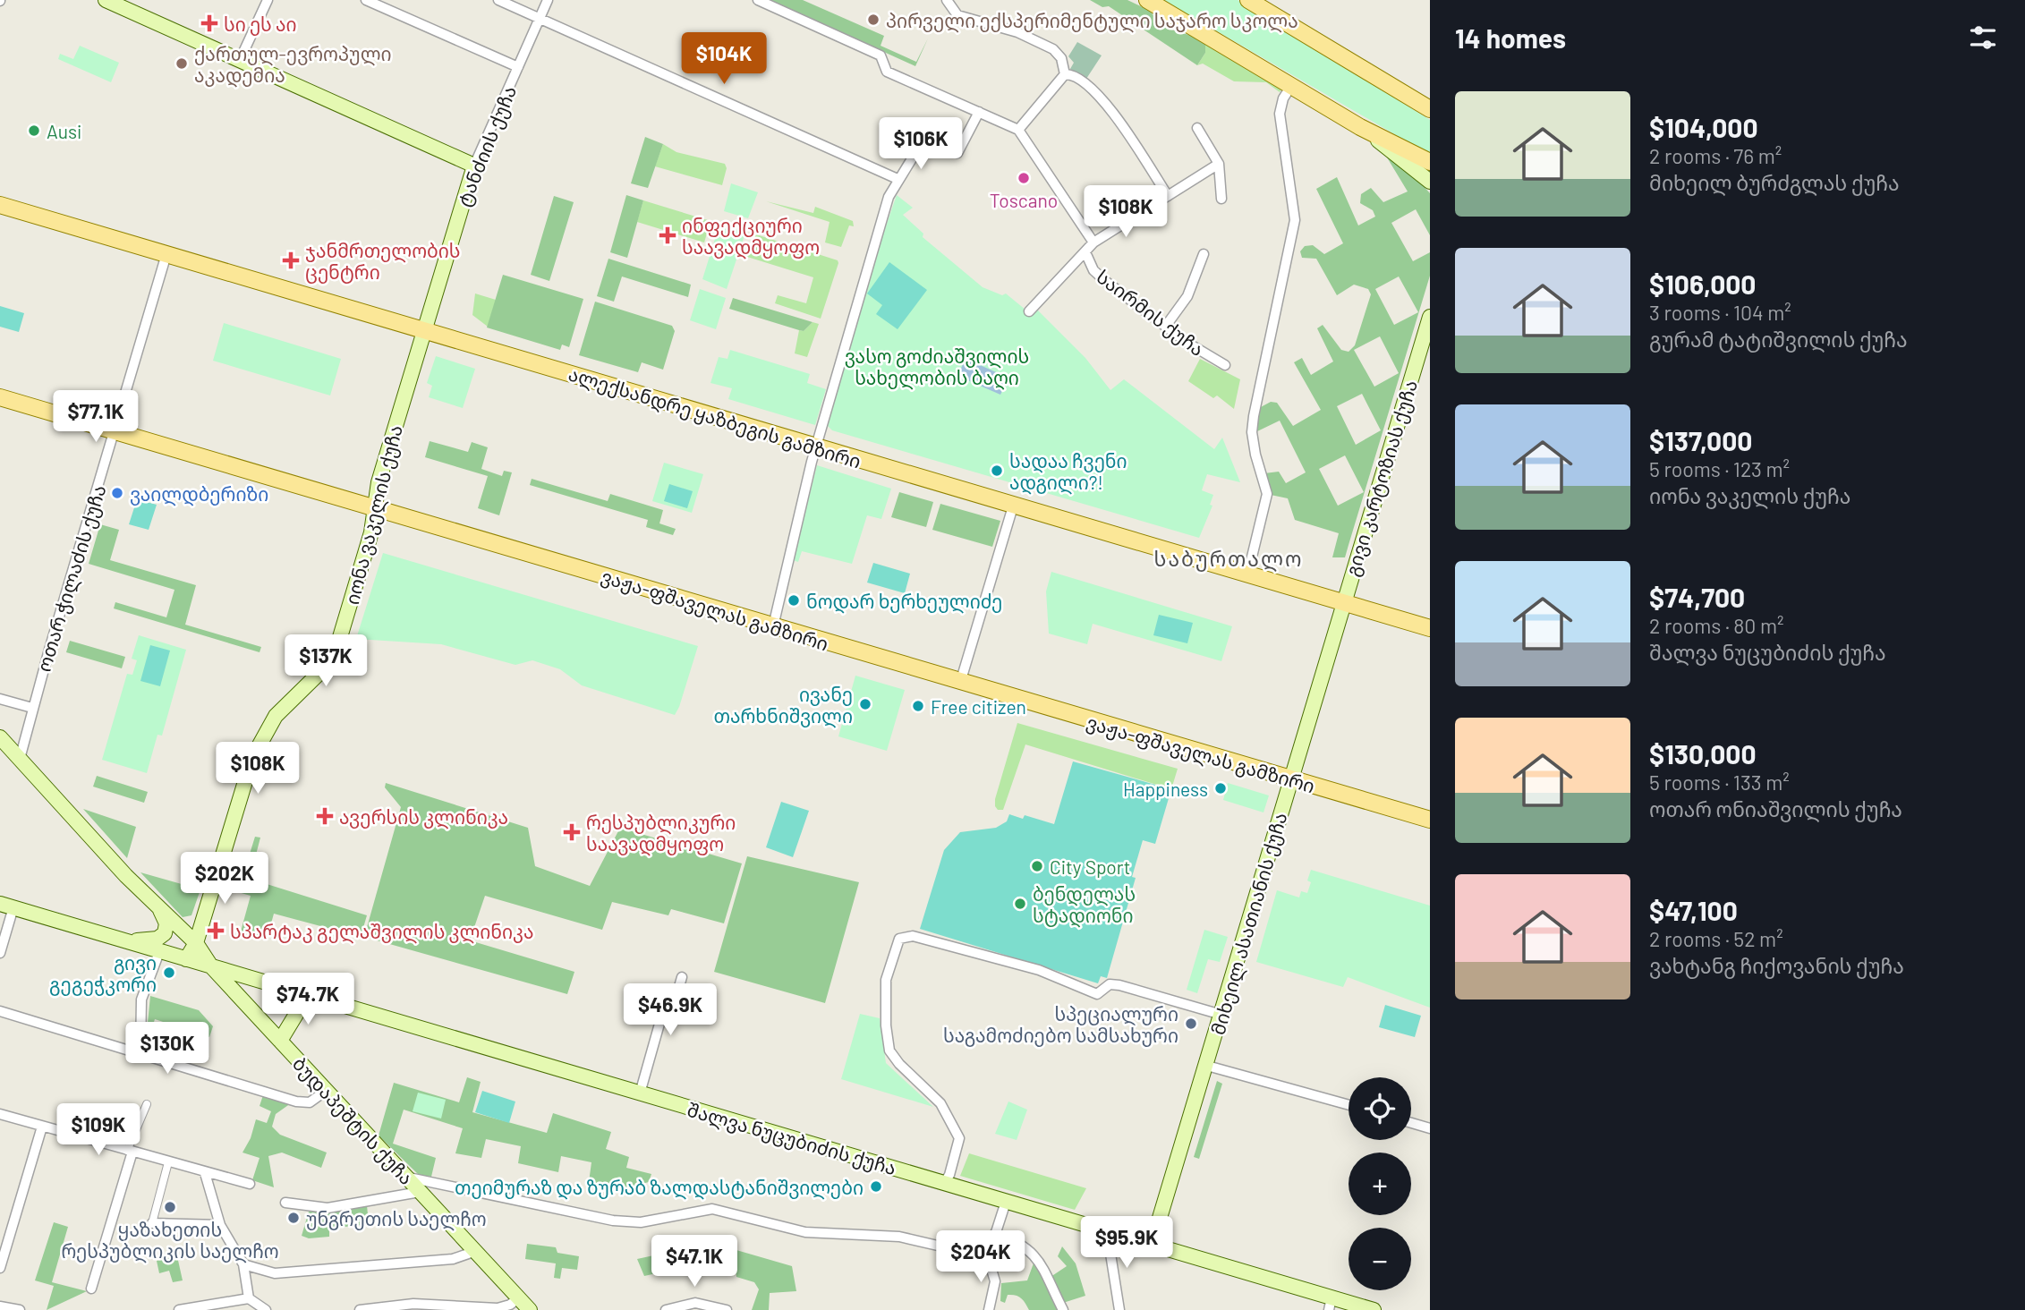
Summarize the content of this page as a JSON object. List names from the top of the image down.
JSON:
{
  "streets": {
    "main road": [
      "ტანძიის ქუჩა",
      "ალექსანდრე ყაზბეგის გამზირი",
      "გივი კარტოზიას ქუჩა",
      "იონა ვაკელის ქუჩა",
      "ვაჟა-ფშაველას გამზირი",
      "მიხეილ ასათიანის ქუჩა",
      "ბუდაპეშტის ქუჩა",
      "შალვა ნუცუბიძის ქუჩა"
    ],
    "street": ["საირმის ქუჩა", "ოთარ ჭილაძის ქუჩა"]
  },
  "crossings": [
    ["ტანძიის ქუჩა", "ალექსანდრე ყაზბეგის გამზირი"],
    ["ტანძიის ქუჩა", "იონა ვაკელის ქუჩა"],
    ["ალექსანდრე ყაზბეგის გამზირი", "გივი კარტოზიას ქუჩა"],
    ["ალექსანდრე ყაზბეგის გამზირი", "იონა ვაკელის ქუჩა"],
    ["ალექსანდრე ყაზბეგის გამზირი", "ოთარ ჭილაძის ქუჩა"],
    ["ალექსანდრე ყაზბეგის გამზირი", "მიხეილ ასათიანის ქუჩა"],
    ["გივი კარტოზიას ქუჩა", "მიხეილ ასათიანის ქუჩა"],
    ["იონა ვაკელის ქუჩა", "ვაჟა-ფშაველას გამზირი"],
    ["იონა ვაკელის ქუჩა", "ბუდაპეშტის ქუჩა"],
    ["იონა ვაკელის ქუჩა", "შალვა ნუცუბიძის ქუჩა"],
    ["ოთარ ჭილაძის ქუჩა", "ვაჟა-ფშაველას გამზირი"],
    ["ოთარ ჭილაძის ქუჩა", "ბუდაპეშტის ქუჩა"],
    ["ვაჟა-ფშაველას გამზირი", "მიხეილ ასათიანის ქუჩა"],
    ["მიხეილ ასათიანის ქუჩა", "შალვა ნუცუბიძის ქუჩა"],
    ["ბუდაპეშტის ქუჩა", "შალვა ნუცუბიძის ქუჩა"]
  ],
  "districts": ["საბურთალო"],
  "parks": ["ვასო გოძიაშვილის სახელობის ბაღი"],
  "places": {
    "other": [
      "პირველი ექსპერიმენტული საჯარო სკოლა",
      "ქართულ-ევროპული აკადემია",
      "Ausi",
      "Toscano",
      "სადაა ჩვენი ადგილი?!",
      "ვაილდბერიზი",
      "ნოდარ ხერხეულიძე",
      "ივანე თარხნიშვილი",
      "Free citizen",
      "Happiness",
      "City Sport",
      "ბენდელას სტადიონი",
      "გივი გეგეჭკორი",
      "სპეციალური საგამოძიებო სამსახური",
      "თეიმურაზ და ზურაბ ზალდასტანიშვილები",
      "ყაზახეთის რესპუბლიკის საელჩო",
      "უნგრეთის საელჩო"
    ],
    "health": [
      "სი ეს აი",
      "ინფექციური საავადმყოფო",
      "ჯანმრთელობის ცენტრი",
      "ავერსის კლინიკა",
      "რესპუბლიკური საავადმყოფო",
      "სპარტაკ გელაშვილის კლინიკა"
    ]
  },
  "page": {
    "heading": "14 homes",
    "price": [
      "$104K",
      "$106K",
      "$108K",
      "$77.1K",
      "$137K",
      "$108K",
      "$202K",
      "$74.7K",
      "$46.9K",
      "$130K",
      "$109K",
      "$95.9K",
      "$204K",
      "$47.1K"
    ],
    "list": [
      {
        "name": "$104,000",
        "note": "2 rooms · 76 m² · მიხეილ ბურძგლას ქუჩა"
      },
      {
        "name": "$106,000",
        "note": "3 rooms · 104 m² · გურამ ტატიშვილის ქუჩა"
      },
      {
        "name": "$137,000",
        "note": "5 rooms · 123 m² · იონა ვაკელის ქუჩა"
      },
      {
        "name": "$74,700",
        "note": "2 rooms · 80 m² · შალვა ნუცუბიძის ქუჩა"
      },
      {
        "name": "$130,000",
        "note": "5 rooms · 133 m² · ოთარ ონიაშვილის ქუჩა"
      },
      {
        "name": "$47,100",
        "note": "2 rooms · 52 m² · ვახტანგ ჩიქოვანის ქუჩა"
      }
    ],
    "map_buttons": ["+", "−"]
  }
}
